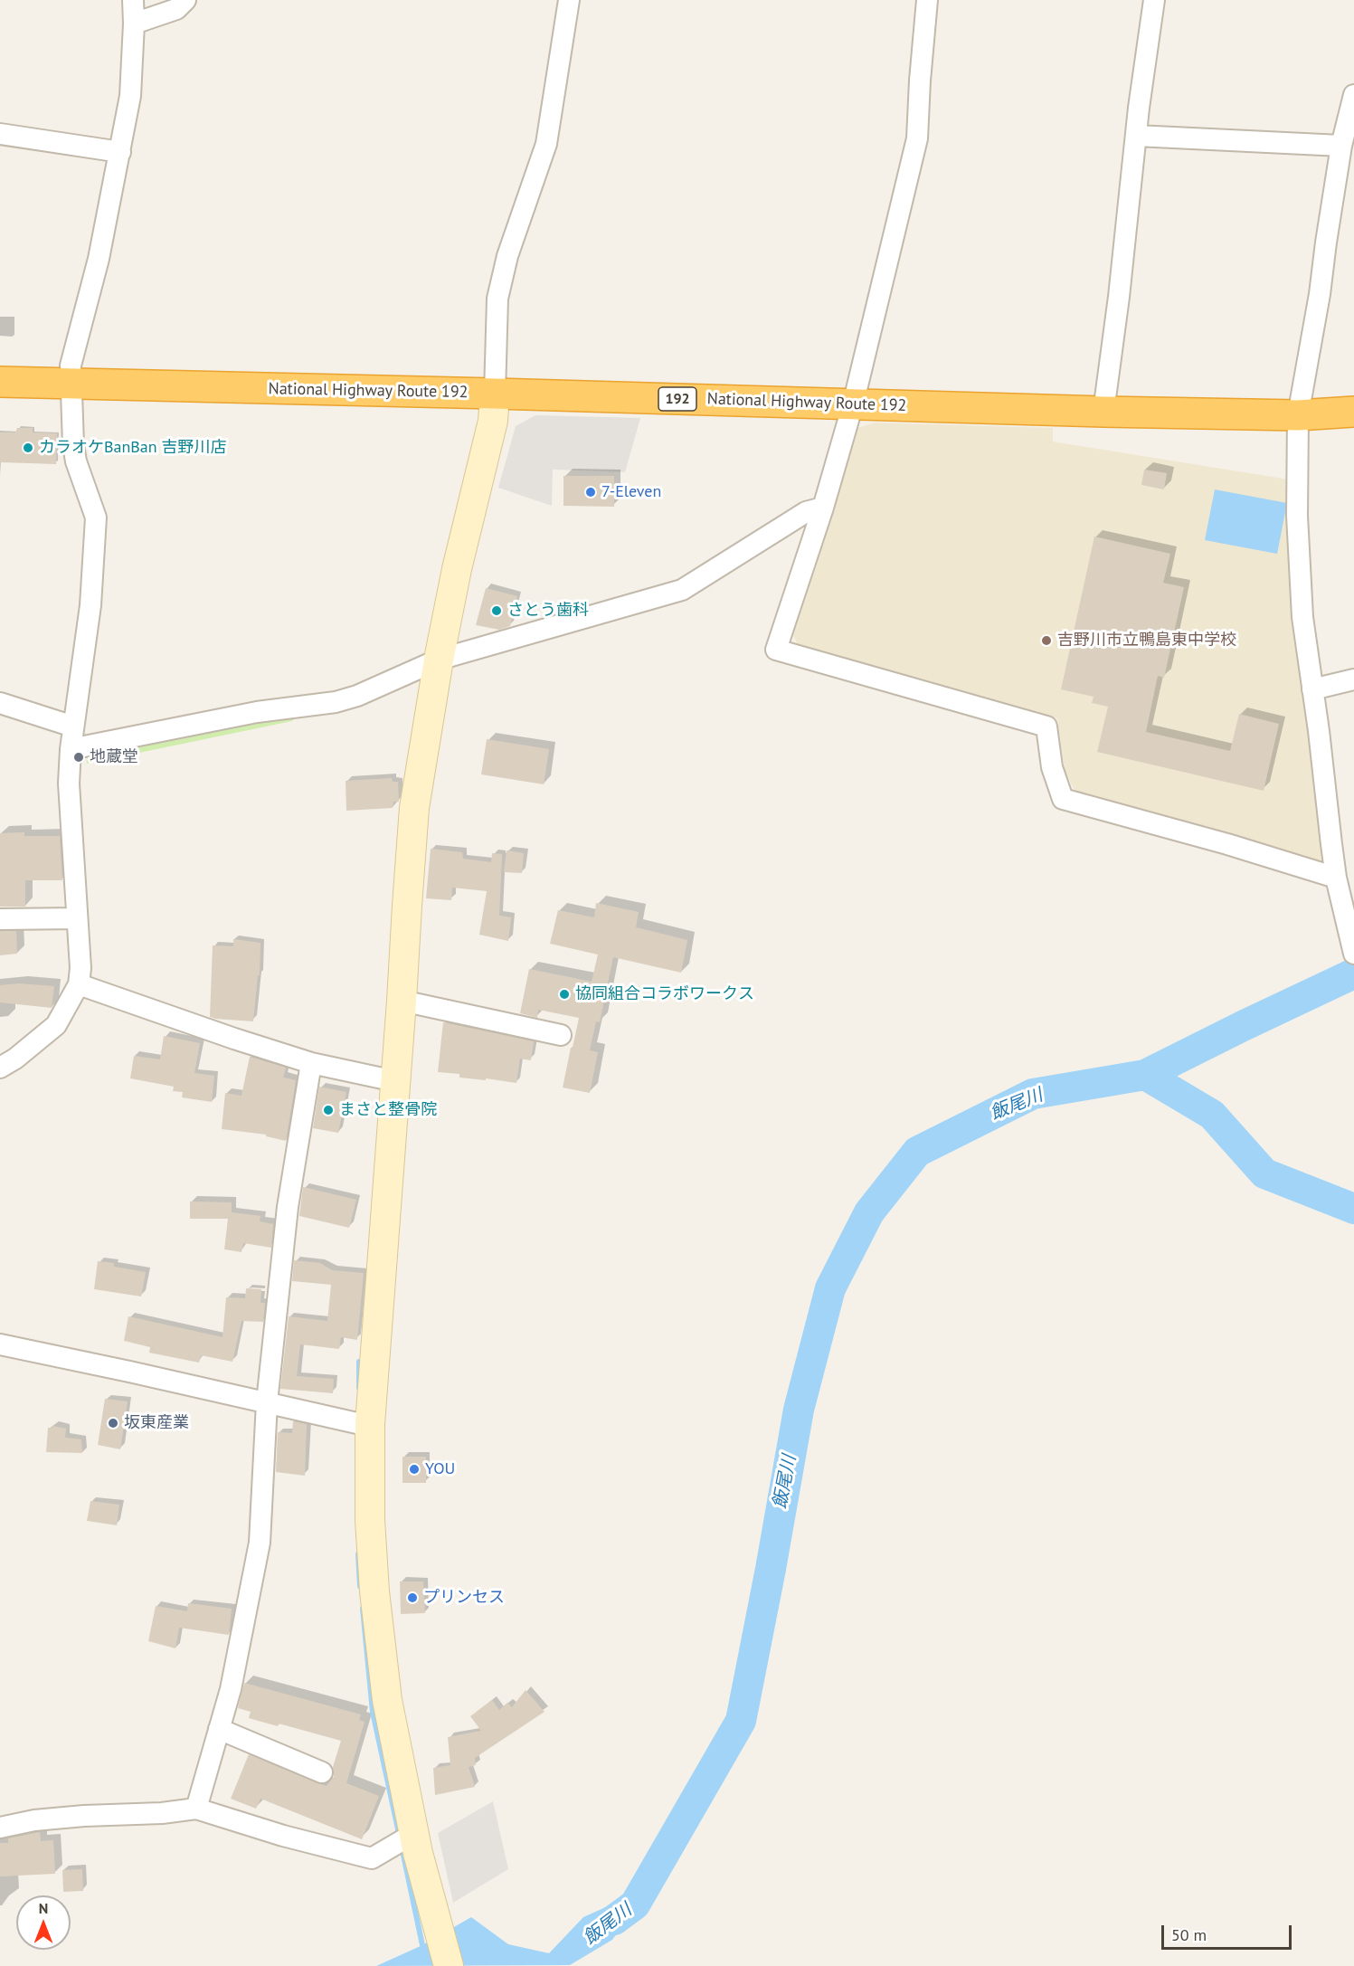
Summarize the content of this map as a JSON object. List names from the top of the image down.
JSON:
{
  "streets": {
    "highway": ["National Highway Route 192", "192"]
  },
  "water": ["飯尾川"],
  "places": [
    "カラオケBanBan 吉野川店",
    "7-Eleven",
    "さとう歯科",
    "吉野川市立鴨島東中学校",
    "地蔵堂",
    "協同組合コラボワークス",
    "まさと整骨院",
    "坂東産業",
    "YOU",
    "プリンセス"
  ],
  "scale_bar": "50 m",
  "north": "top"
}
